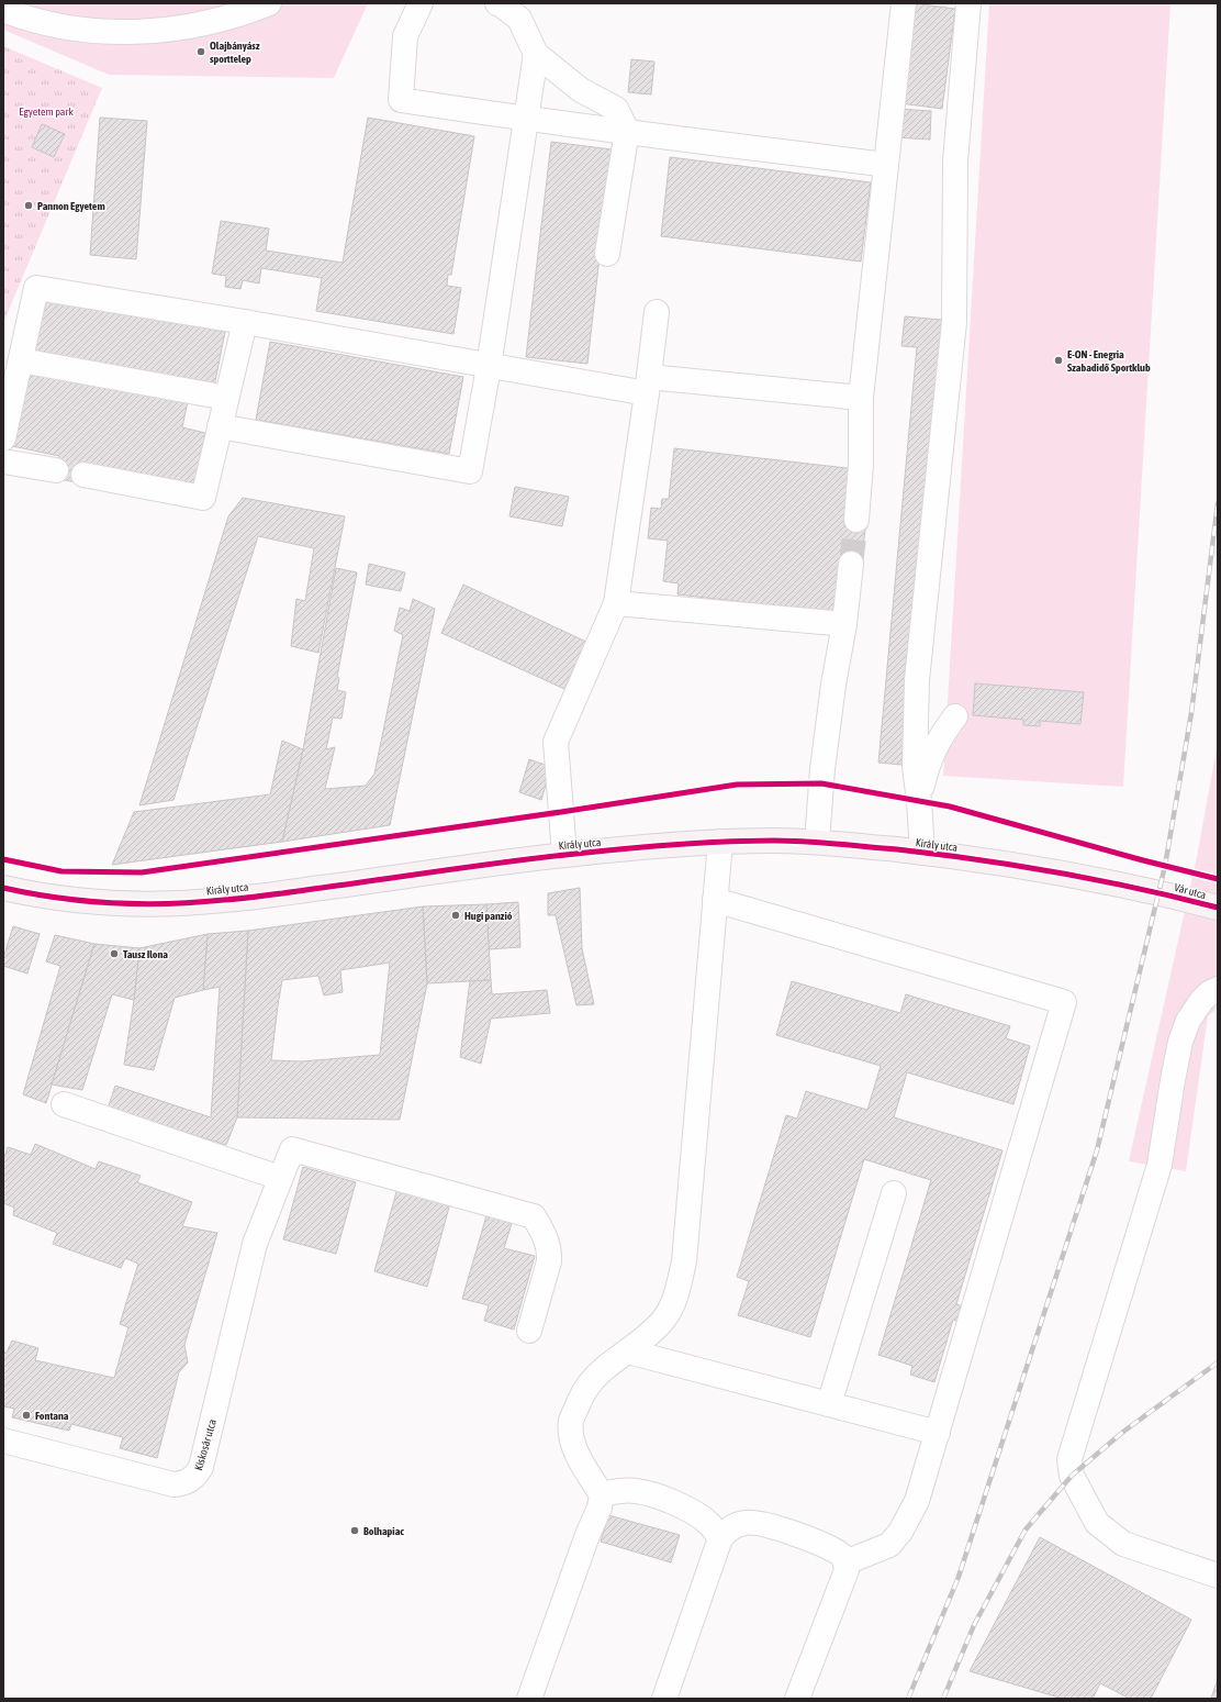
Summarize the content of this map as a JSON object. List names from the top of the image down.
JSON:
{
  "streets": {
    "main road": ["Király utca", "Vár utca"],
    "street": ["Kiskosár utca"]
  },
  "crossings": [
    ["Király utca", "Vár utca"]
  ],
  "parks": ["Egyetem park"],
  "places": [
    "Olajbányász sporttelep",
    "Pannon Egyetem",
    "E-ON - Enegria Szabadidő Sportklub",
    "Hugi panzió",
    "Tausz Ilona",
    "Fontana",
    "Bolhapiac"
  ]
}
